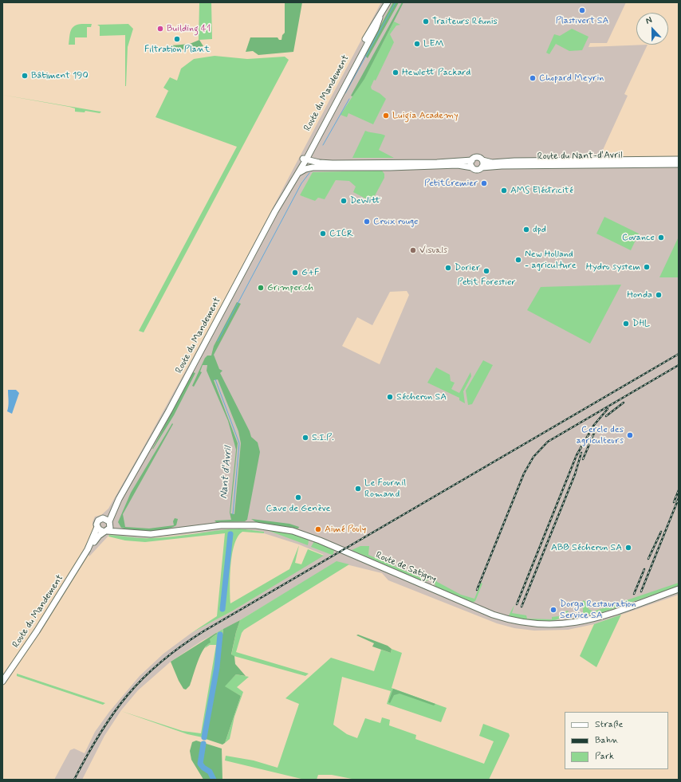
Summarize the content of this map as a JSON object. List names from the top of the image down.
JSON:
{
  "streets": {
    "main road": ["Route du Mandement", "Route du Nant-d'Avril", "Route de Satigny"]
  },
  "crossings": [
    ["Route du Mandement", "Route de Satigny"]
  ],
  "water": ["Nant d'Avril"],
  "places": [
    "Plastivert SA",
    "Traiteurs Réunis",
    "Building 41",
    "Filtration Plant",
    "LEM",
    "Hewlett Packard",
    "Bâtiment 190",
    "Chopard Meyrin",
    "Luigia Academy",
    "PetitCremier",
    "AMS Eléctricité",
    "DeWitt",
    "Croix rouge",
    "dpd",
    "CICR",
    "Covance",
    "Visuals",
    "New Holland - agriculture",
    "Hydro system",
    "Dorier",
    "Petit Forestier",
    "G+F",
    "Grimper.ch",
    "Honda",
    "DHL",
    "Sécheron SA",
    "Cercle des agriculteurs",
    "S.I.P.",
    "Le Fournil Romand",
    "Cave de Genève",
    "Aimé Pouly",
    "ABB Sécheron SA",
    "Dorga Restauration Service SA"
  ],
  "legend": ["Straße", "Bahn", "Park"],
  "north": "top"
}
